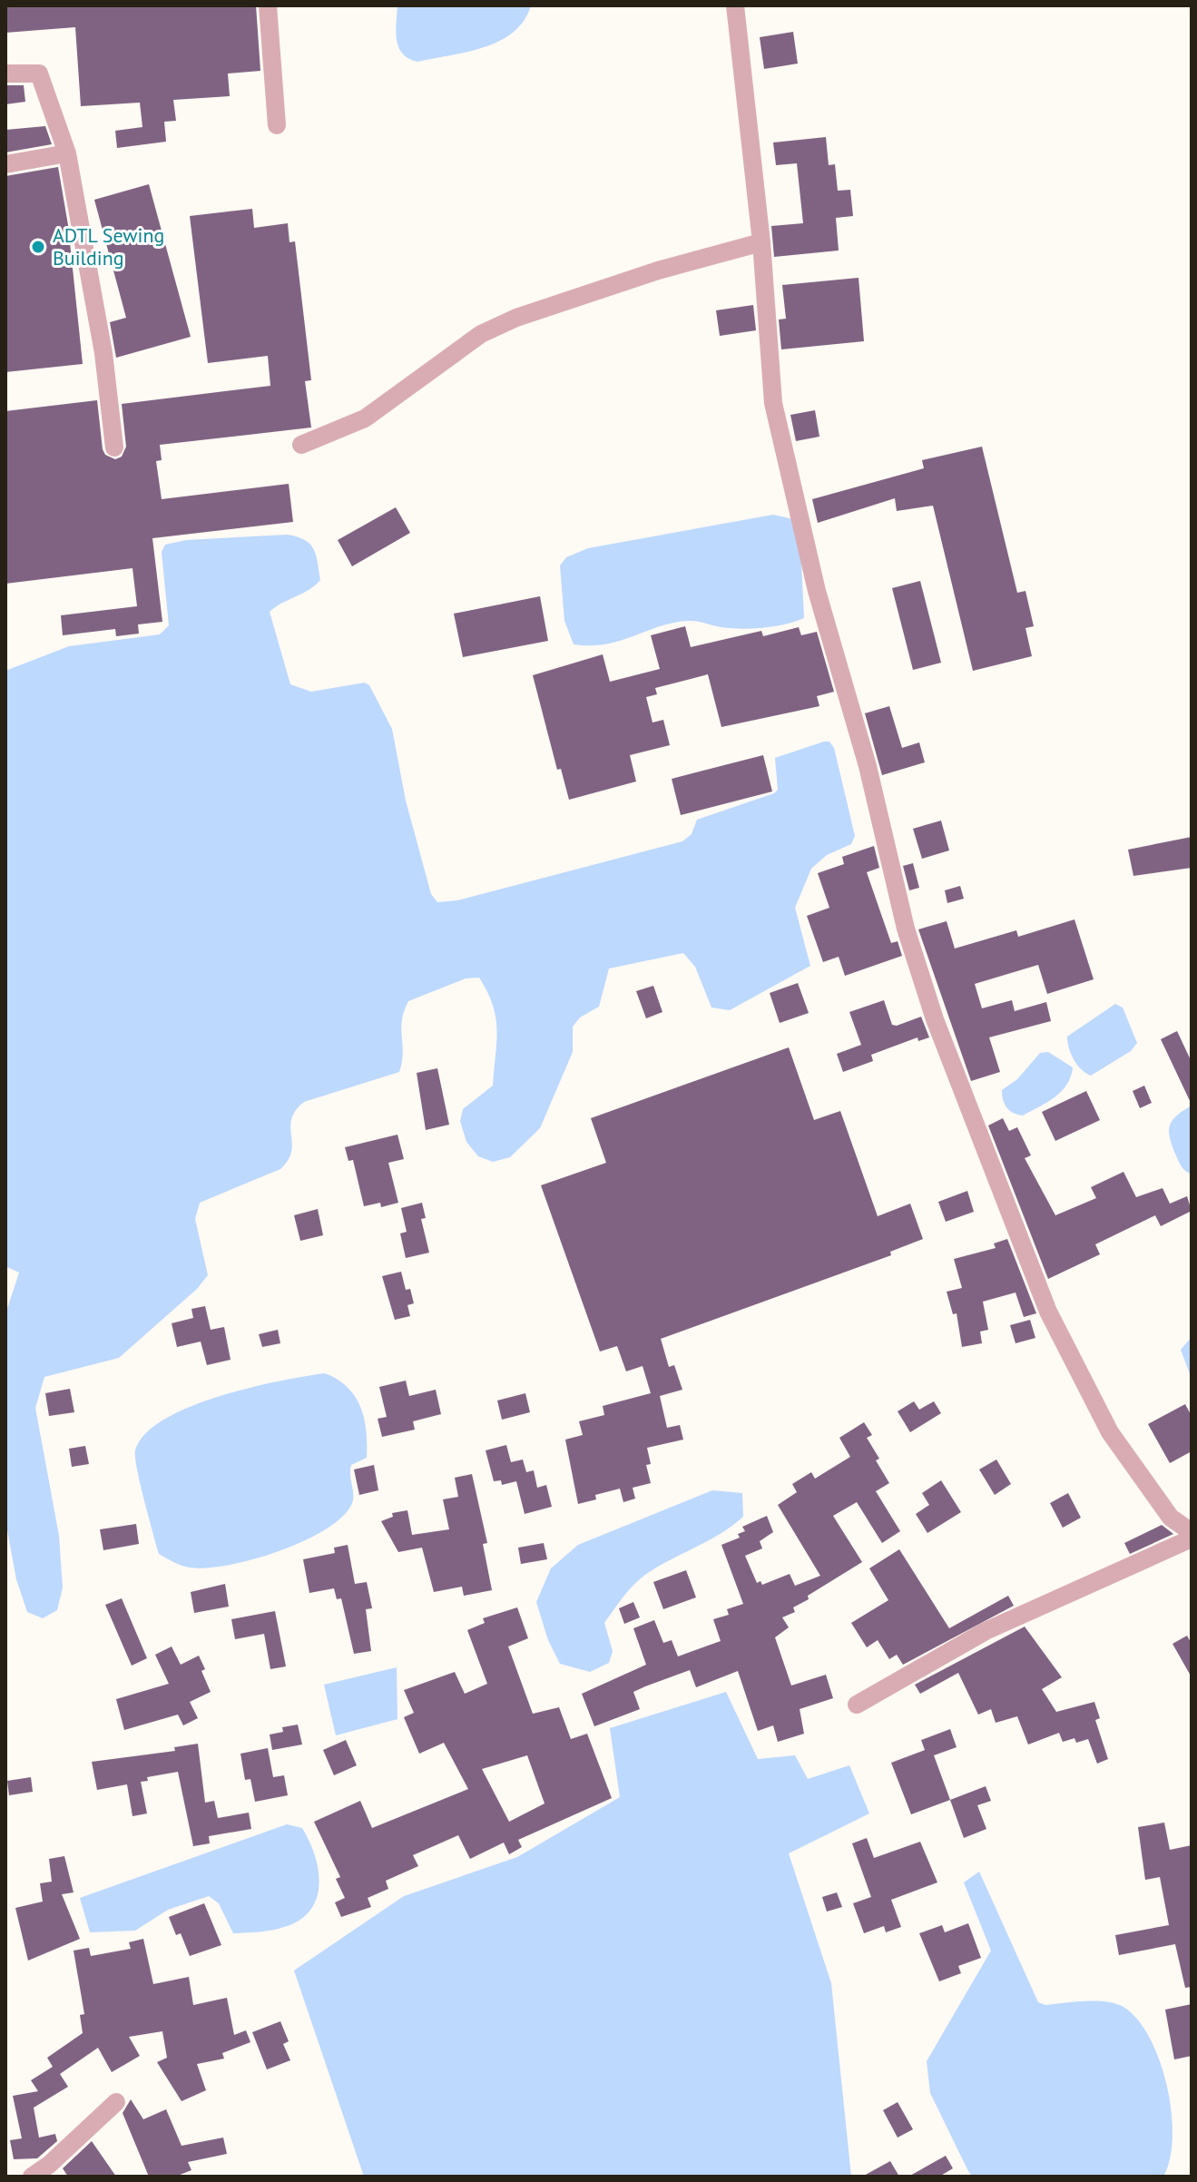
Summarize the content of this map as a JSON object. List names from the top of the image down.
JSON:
{
  "places": ["ADTL Sewing Building"]
}
